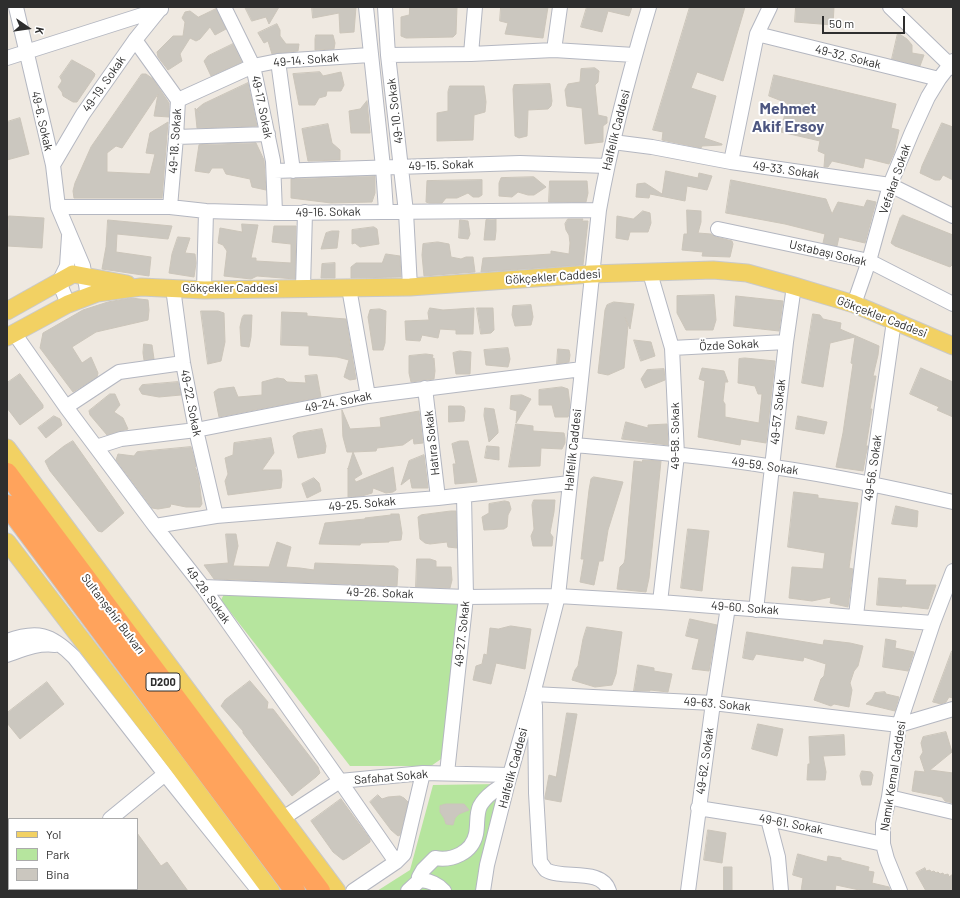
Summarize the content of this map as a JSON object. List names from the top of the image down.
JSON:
{
  "streets": {
    "highway": ["Sultanşehir Bulvarı", "D200"],
    "main road": ["Gökçekler Caddesi"],
    "street": [
      "49-32. Sokak",
      "49-14. Sokak",
      "49-19. Sokak",
      "49-17. Sokak",
      "49-10. Sokak",
      "49-6. Sokak",
      "Halfelik Caddesi",
      "49-18. Sokak",
      "49-15. Sokak",
      "49-33. Sokak",
      "Vefakar Sokak",
      "49-16. Sokak",
      "Ustabaşı Sokak",
      "Özde Sokak",
      "49-24. Sokak",
      "49-22. Sokak",
      "49-57. Sokak",
      "49-58. Sokak",
      "Hatıra Sokak",
      "49-59. Sokak",
      "49-56. Sokak",
      "49-25. Sokak",
      "49-26. Sokak",
      "49-28. Sokak",
      "49-60. Sokak",
      "49-27. Sokak",
      "49-63. Sokak",
      "49-62. Sokak",
      "Namık Kemal Caddesi",
      "Safahat Sokak",
      "49-61. Sokak"
    ]
  },
  "crossings": [
    ["49-32. Sokak", "Vefakar Sokak"],
    ["49-14. Sokak", "49-17. Sokak"],
    ["49-14. Sokak", "49-10. Sokak"],
    ["49-14. Sokak", "49-18. Sokak"],
    ["49-19. Sokak", "49-6. Sokak"],
    ["49-19. Sokak", "49-18. Sokak"],
    ["49-17. Sokak", "49-15. Sokak"],
    ["49-17. Sokak", "49-16. Sokak"],
    ["49-10. Sokak", "49-15. Sokak"],
    ["49-10. Sokak", "49-16. Sokak"],
    ["49-10. Sokak", "Gökçekler Caddesi"],
    ["49-6. Sokak", "49-16. Sokak"],
    ["Halfelik Caddesi", "49-15. Sokak"],
    ["Halfelik Caddesi", "49-33. Sokak"],
    ["Halfelik Caddesi", "49-16. Sokak"],
    ["Halfelik Caddesi", "Gökçekler Caddesi"],
    ["Halfelik Caddesi", "49-24. Sokak"],
    ["Halfelik Caddesi", "49-59. Sokak"],
    ["Halfelik Caddesi", "49-25. Sokak"],
    ["Halfelik Caddesi", "49-26. Sokak"],
    ["Halfelik Caddesi", "49-60. Sokak"],
    ["Halfelik Caddesi", "49-63. Sokak"],
    ["Halfelik Caddesi", "Safahat Sokak"],
    ["49-18. Sokak", "49-16. Sokak"],
    ["49-33. Sokak", "Vefakar Sokak"],
    ["Vefakar Sokak", "Ustabaşı Sokak"],
    ["Vefakar Sokak", "Gökçekler Caddesi"],
    ["Gökçekler Caddesi", "49-22. Sokak"],
    ["Gökçekler Caddesi", "49-57. Sokak"],
    ["Gökçekler Caddesi", "49-58. Sokak"],
    ["Gökçekler Caddesi", "49-56. Sokak"],
    ["Özde Sokak", "49-57. Sokak"],
    ["Özde Sokak", "49-58. Sokak"],
    ["49-24. Sokak", "49-22. Sokak"],
    ["49-24. Sokak", "Hatıra Sokak"],
    ["49-24. Sokak", "49-28. Sokak"],
    ["49-22. Sokak", "49-25. Sokak"],
    ["49-57. Sokak", "49-59. Sokak"],
    ["49-57. Sokak", "49-60. Sokak"],
    ["49-58. Sokak", "49-59. Sokak"],
    ["49-58. Sokak", "49-60. Sokak"],
    ["Hatıra Sokak", "49-25. Sokak"],
    ["49-59. Sokak", "49-56. Sokak"],
    ["49-56. Sokak", "49-60. Sokak"],
    ["49-25. Sokak", "49-28. Sokak"],
    ["49-25. Sokak", "49-27. Sokak"],
    ["49-26. Sokak", "49-28. Sokak"],
    ["49-26. Sokak", "49-60. Sokak"],
    ["49-26. Sokak", "49-27. Sokak"],
    ["49-28. Sokak", "Safahat Sokak"],
    ["49-60. Sokak", "49-62. Sokak"],
    ["49-60. Sokak", "Namık Kemal Caddesi"],
    ["49-27. Sokak", "Safahat Sokak"],
    ["49-63. Sokak", "49-62. Sokak"],
    ["49-63. Sokak", "Namık Kemal Caddesi"],
    ["49-62. Sokak", "49-61. Sokak"],
    ["Namık Kemal Caddesi", "49-61. Sokak"]
  ],
  "districts": ["Mehmet Akif Ersoy"],
  "legend": ["Yol", "Park", "Bina"],
  "scale_bar": "50 m",
  "north": "right"
}
